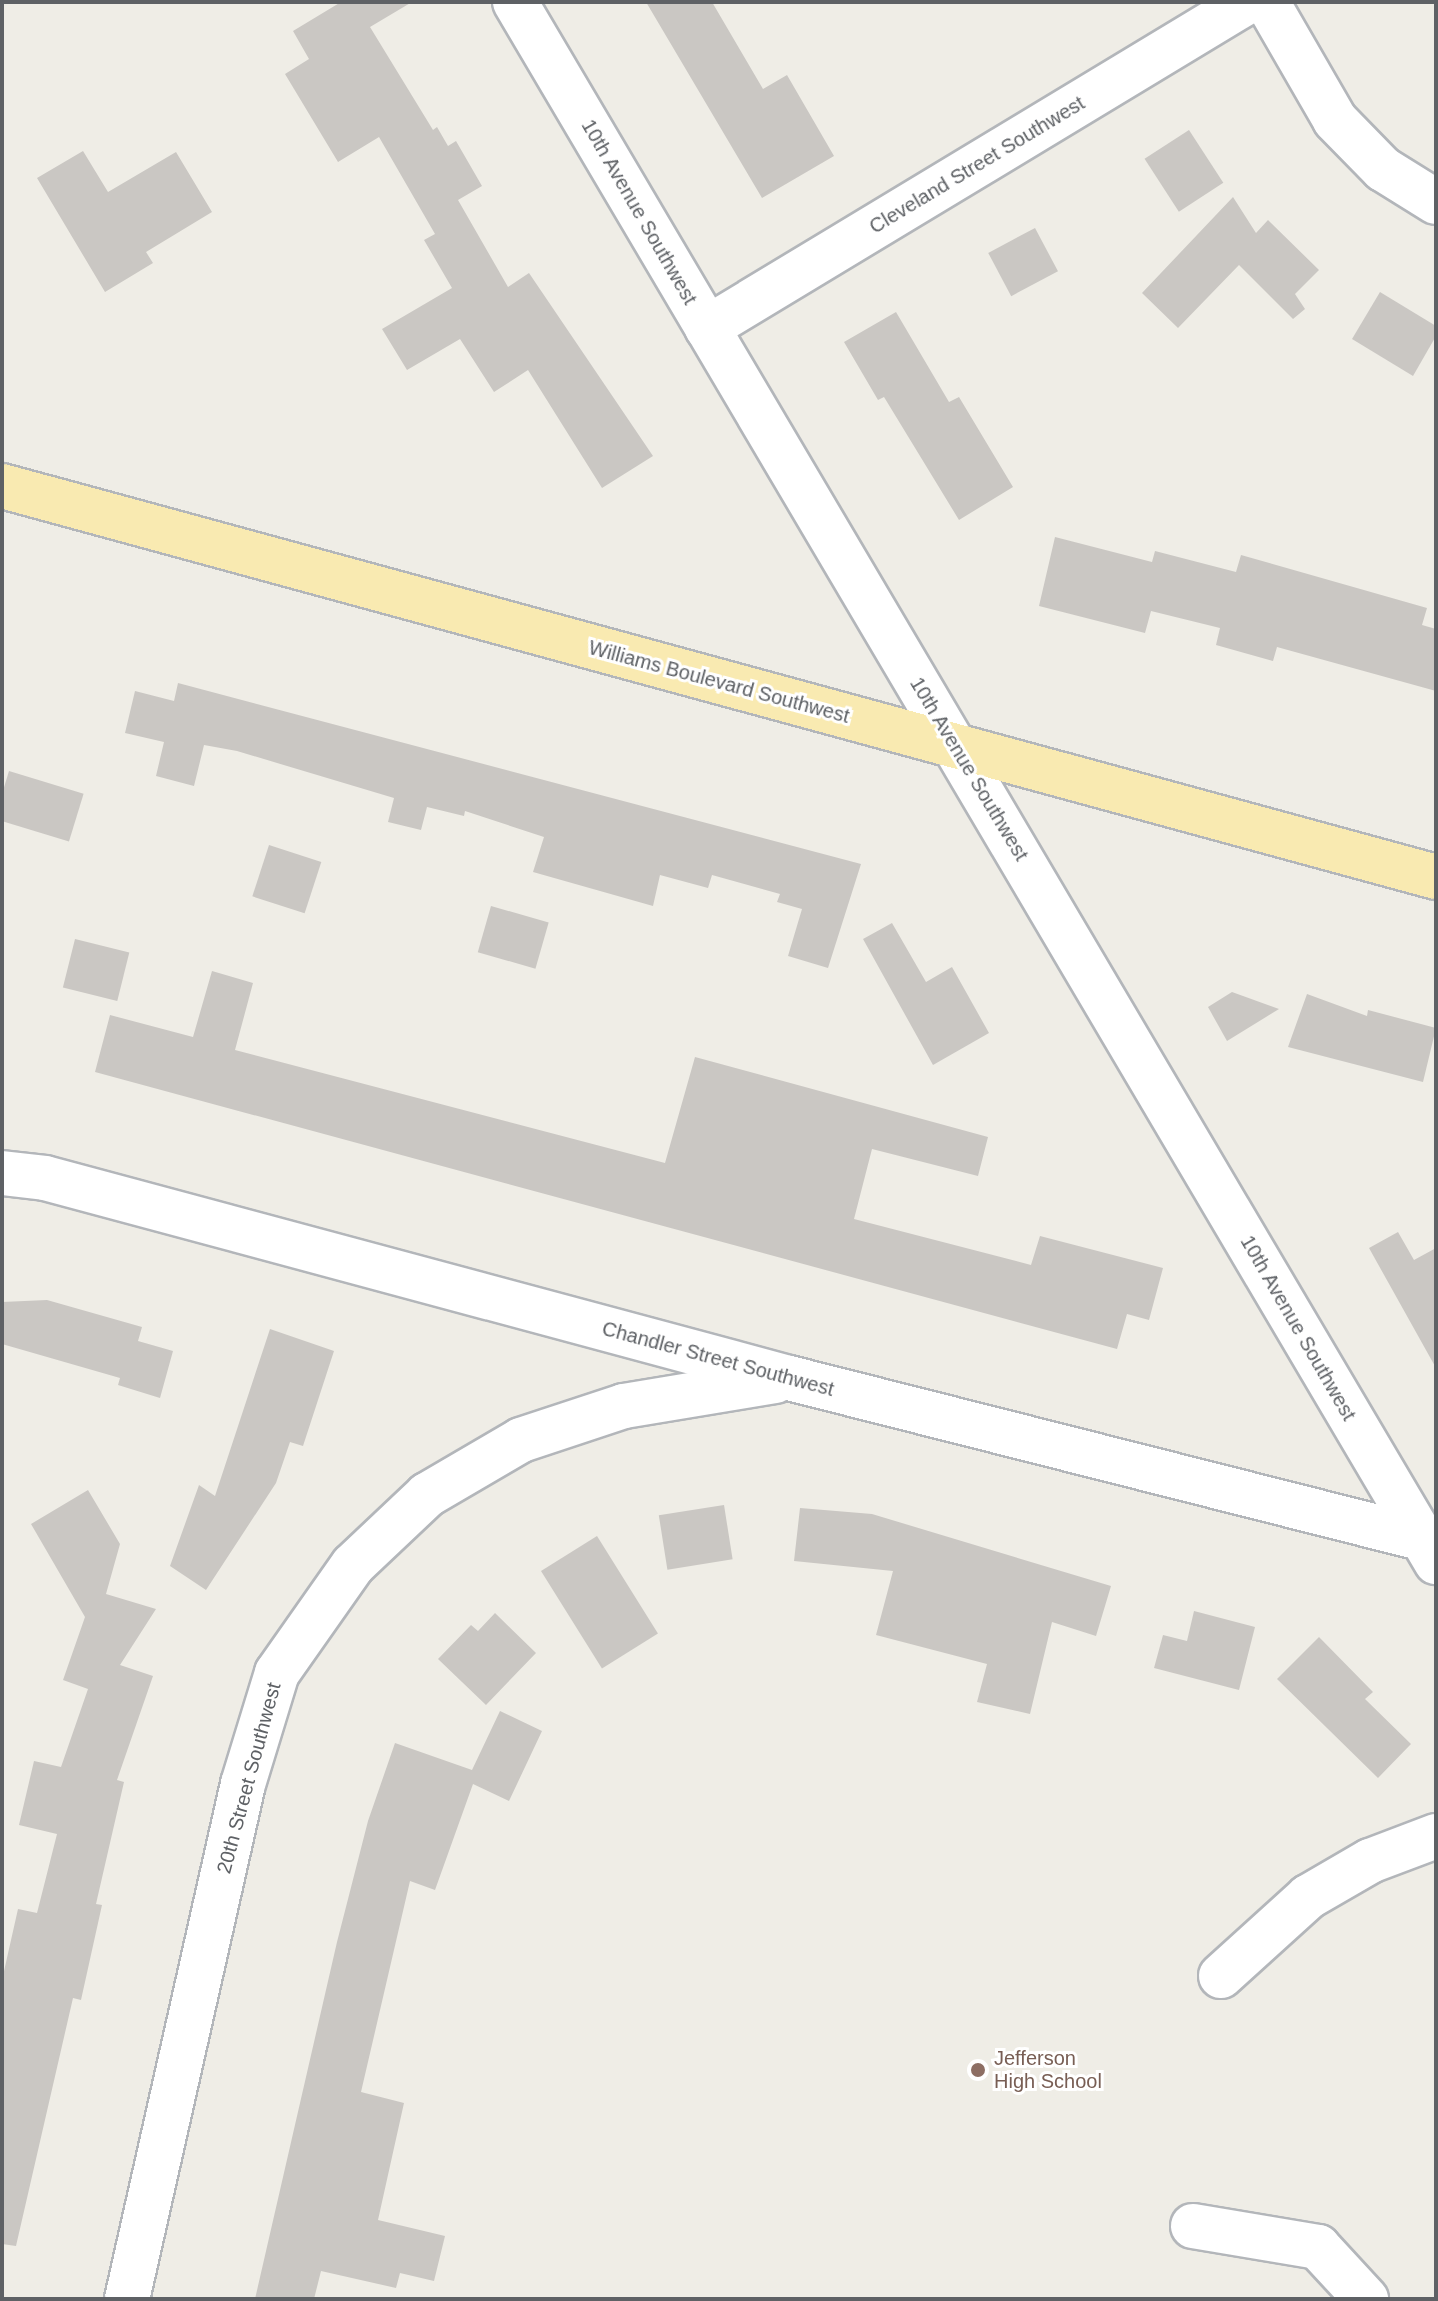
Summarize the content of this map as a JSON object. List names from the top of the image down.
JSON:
{
  "streets": {
    "main road": ["Williams Boulevard Southwest"],
    "street": [
      "Cleveland Street Southwest",
      "10th Avenue Southwest",
      "Chandler Street Southwest",
      "20th Street Southwest"
    ]
  },
  "crossings": [
    ["Cleveland Street Southwest", "10th Avenue Southwest"],
    ["10th Avenue Southwest", "Williams Boulevard Southwest"],
    ["10th Avenue Southwest", "Chandler Street Southwest"],
    ["Chandler Street Southwest", "20th Street Southwest"]
  ],
  "places": ["Jefferson High School"]
}
